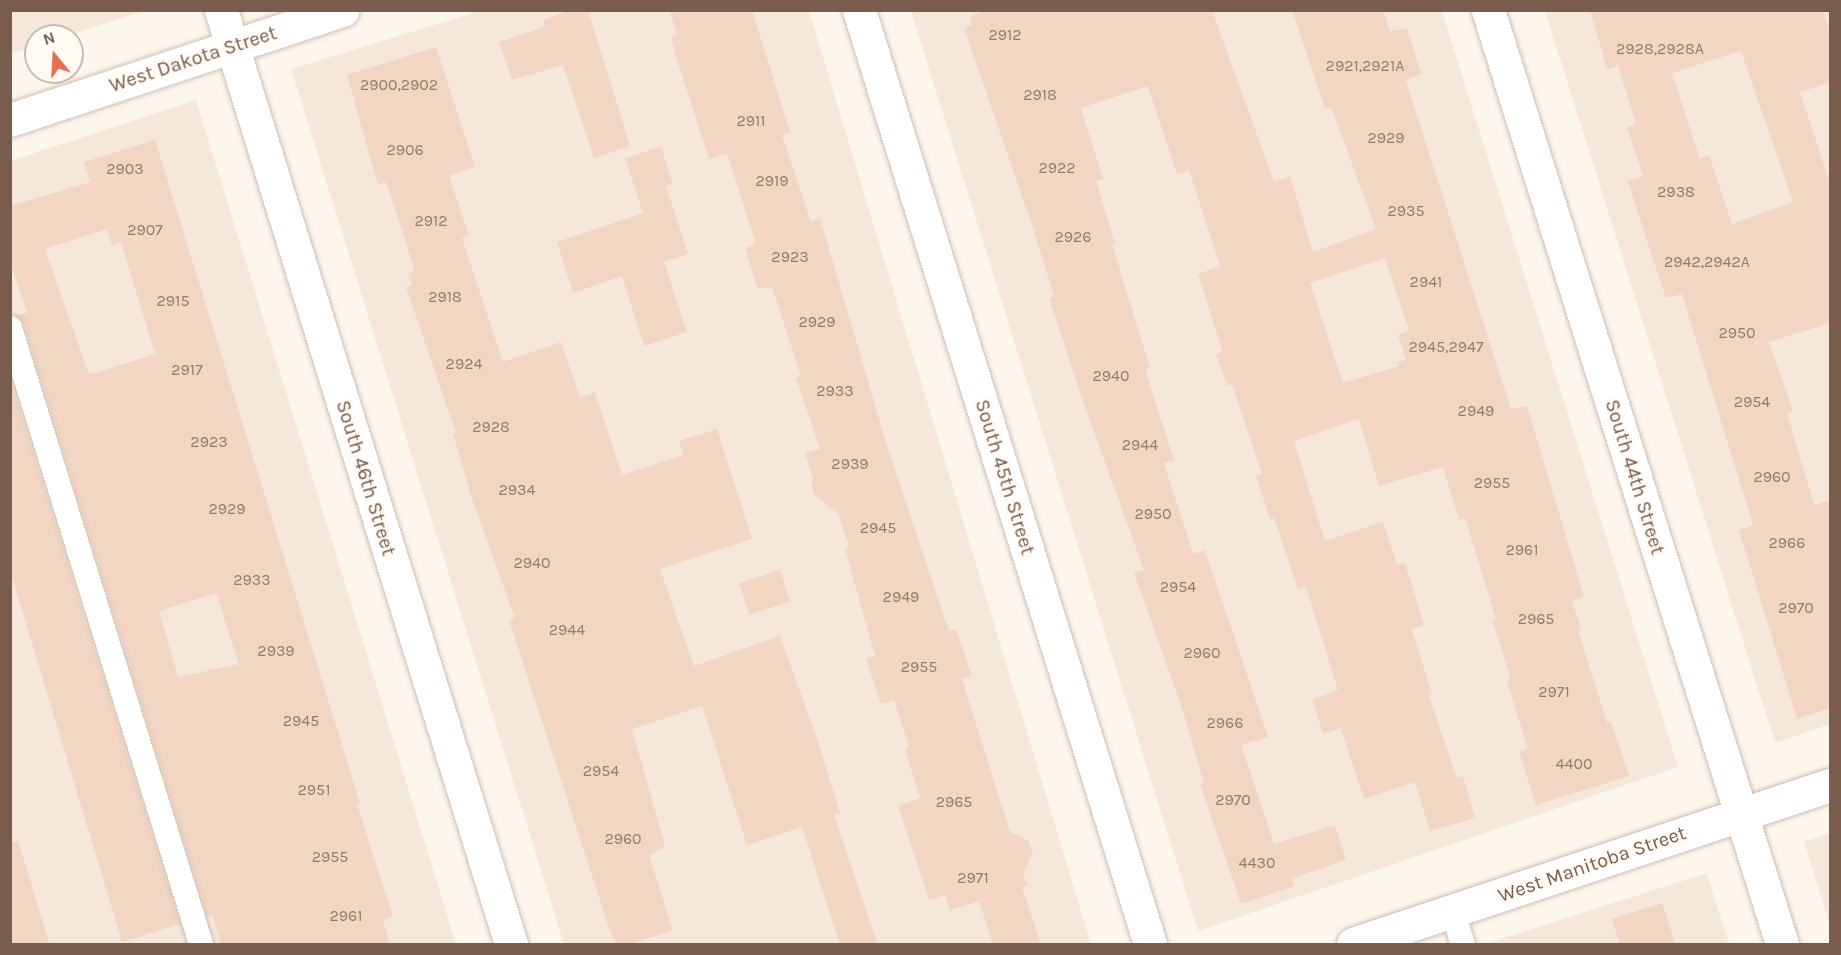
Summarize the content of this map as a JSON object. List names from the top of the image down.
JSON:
{
  "streets": {
    "street": [
      "West Dakota Street",
      "South 45th Street",
      "South 44th Street",
      "South 46th Street",
      "West Manitoba Street"
    ]
  },
  "crossings": [
    ["West Dakota Street", "South 46th Street"],
    ["South 44th Street", "West Manitoba Street"]
  ],
  "house_numbers": [
    "2912",
    "2928,2928A",
    "2921,2921A",
    "2900,2902",
    "2918",
    "2911",
    "2929",
    "2906",
    "2922",
    "2903",
    "2919",
    "2938",
    "2935",
    "2912",
    "2907",
    "2926",
    "2923",
    "2942,2942A",
    "2941",
    "2918",
    "2915",
    "2929",
    "2950",
    "2945,2947",
    "2924",
    "2917",
    "2940",
    "2933",
    "2954",
    "2949",
    "2928",
    "2923",
    "2944",
    "2939",
    "2960",
    "2955",
    "2934",
    "2929",
    "2950",
    "2945",
    "2966",
    "2961",
    "2940",
    "2933",
    "2954",
    "2949",
    "2970",
    "2965",
    "2944",
    "2939",
    "2960",
    "2955",
    "2971",
    "2945",
    "2966",
    "4400",
    "2954",
    "2951",
    "2970",
    "2965",
    "2960",
    "2955",
    "4430",
    "2971",
    "2961"
  ],
  "north": "top"
}
